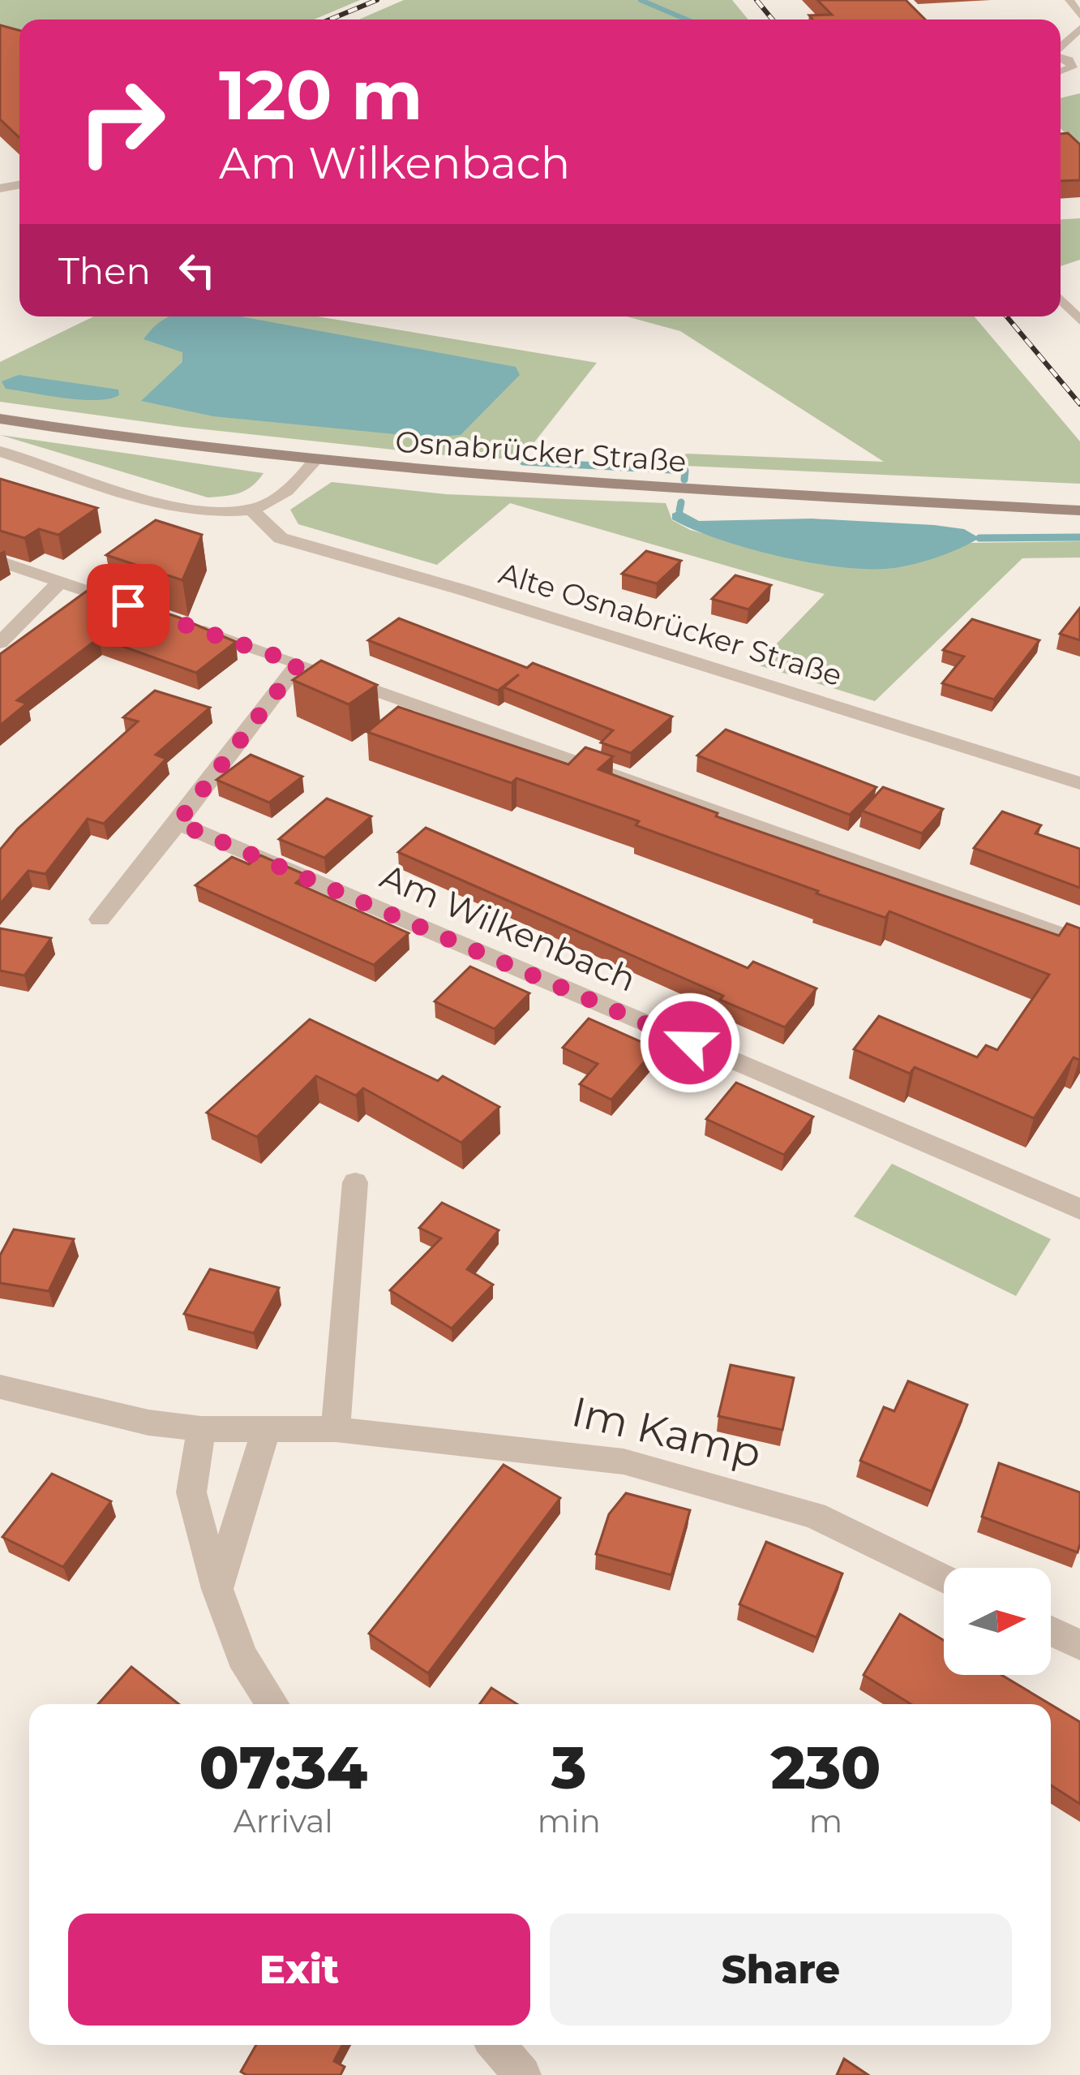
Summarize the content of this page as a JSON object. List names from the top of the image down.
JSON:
{
  "streets": {
    "main road": ["Osnabrücker Straße"],
    "street": ["Alte Osnabrücker Straße", "Am Wilkenbach", "Im Kamp"]
  },
  "north": "right",
  "page": {
    "turn": ["120 m", "Am Wilkenbach"],
    "then": "Then",
    "eta": [
      "07:34",
      "Arrival",
      "3",
      "min",
      "230",
      "m"
    ],
    "buttons": ["Exit", "Share"]
  }
}
